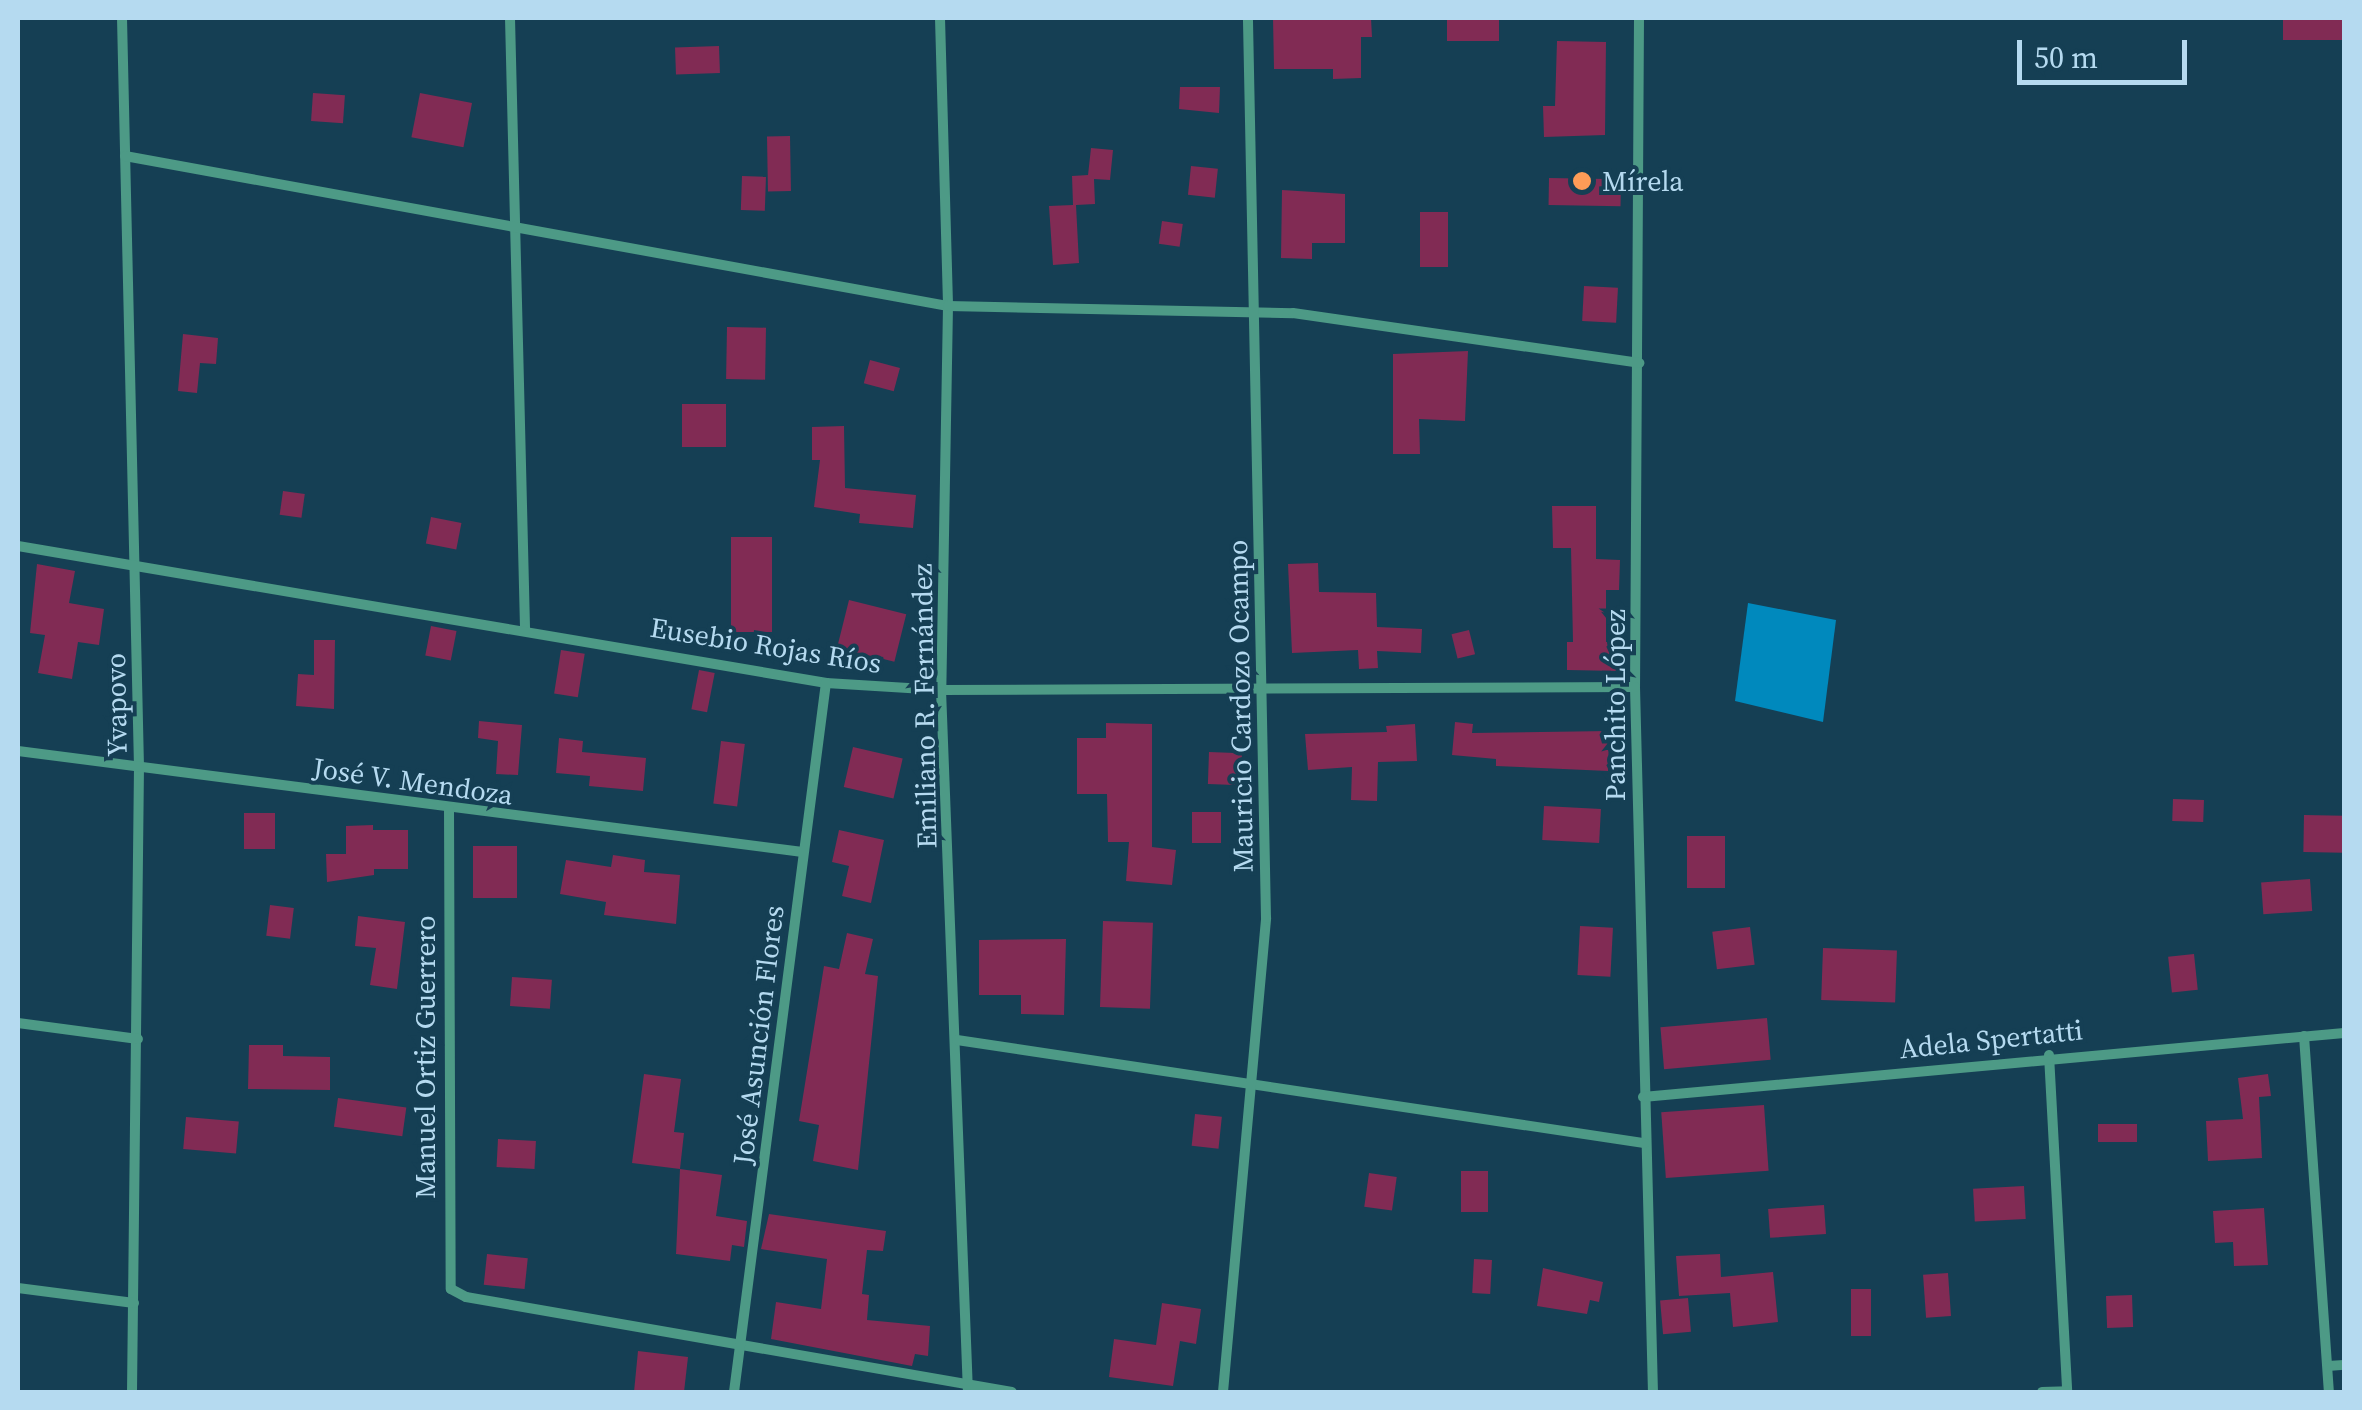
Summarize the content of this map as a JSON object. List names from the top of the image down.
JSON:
{
  "streets": {
    "street": [
      "Eusebio Rojas Ríos",
      "Yvapovo",
      "Panchito López",
      "Emiliano R. Fernández",
      "Mauricio Cardozo Ocampo",
      "José V. Mendoza",
      "José Asunción Flores",
      "Adela Spertatti",
      "Manuel Ortiz Guerrero"
    ]
  },
  "crossings": [
    ["Eusebio Rojas Ríos", "Yvapovo"],
    ["Eusebio Rojas Ríos", "Panchito López"],
    ["Eusebio Rojas Ríos", "Emiliano R. Fernández"],
    ["Eusebio Rojas Ríos", "Mauricio Cardozo Ocampo"],
    ["Eusebio Rojas Ríos", "José Asunción Flores"],
    ["Yvapovo", "José V. Mendoza"],
    ["Panchito López", "Adela Spertatti"],
    ["José V. Mendoza", "José Asunción Flores"],
    ["José V. Mendoza", "Manuel Ortiz Guerrero"],
    ["José Asunción Flores", "Manuel Ortiz Guerrero"]
  ],
  "places": ["Mírela"],
  "scale_bar": "50 m"
}
